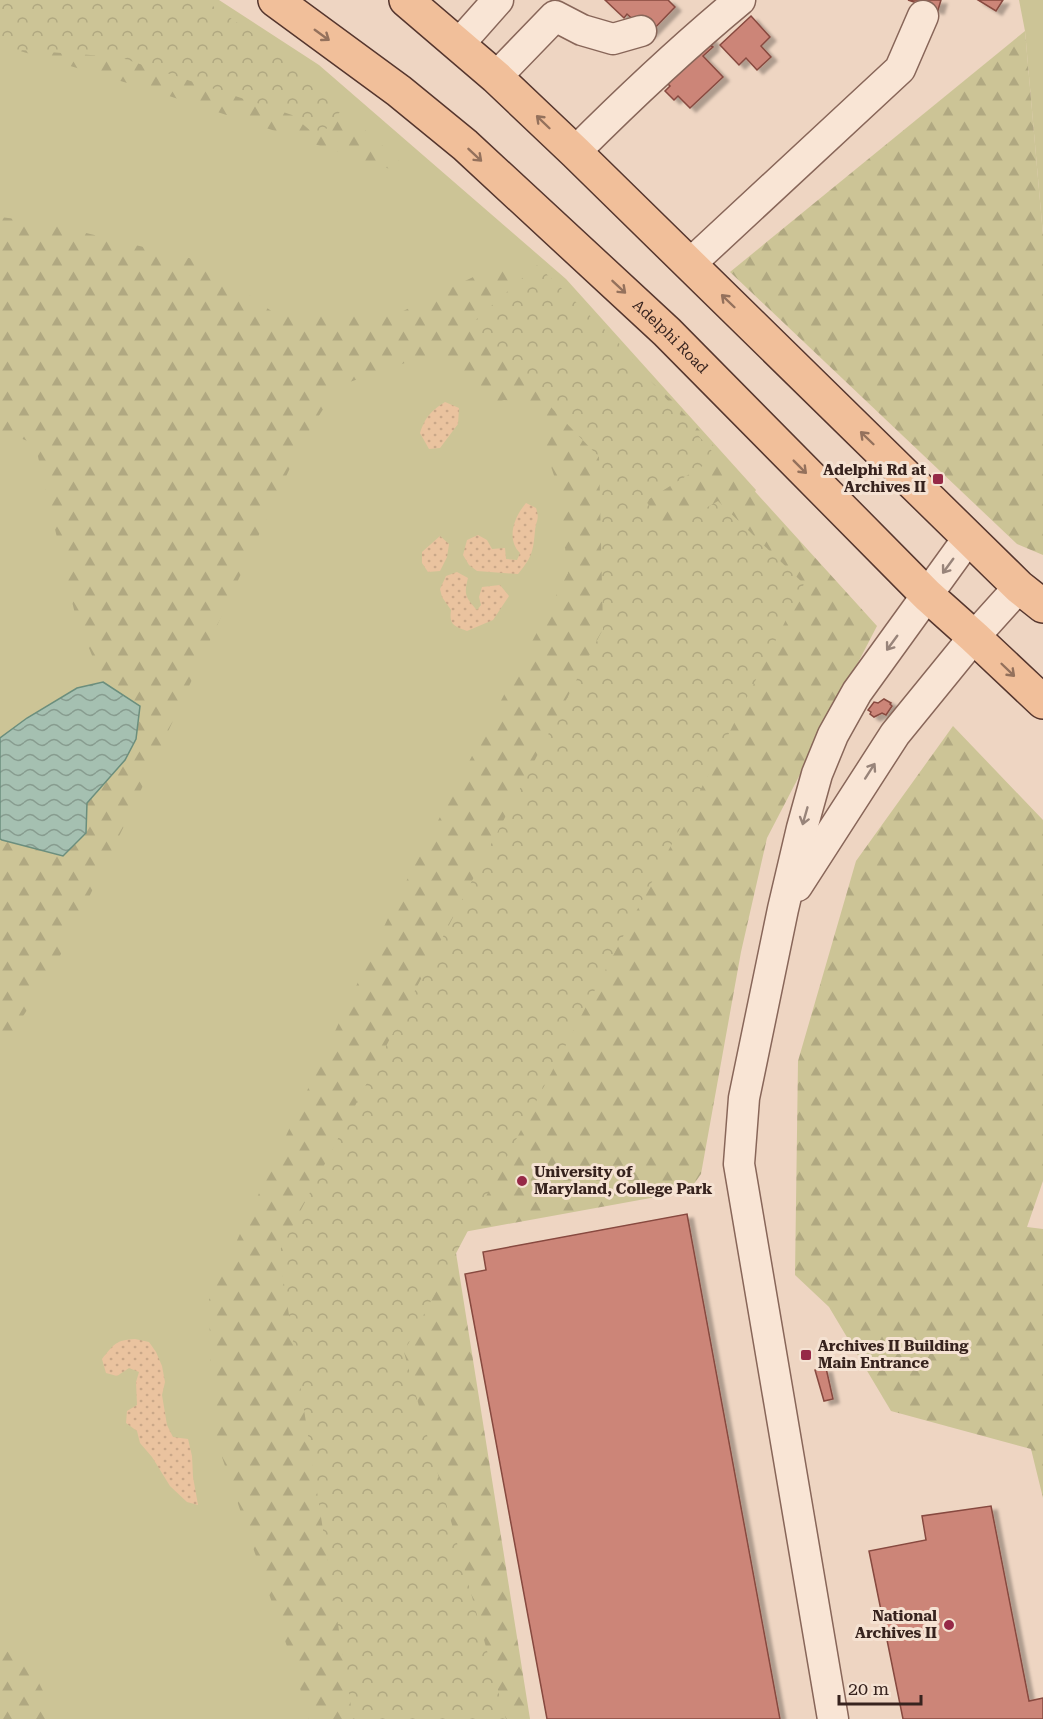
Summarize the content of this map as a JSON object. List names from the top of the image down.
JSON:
{
  "streets": {
    "main road": ["Adelphi Road"]
  },
  "places": {
    "transit": ["Adelphi Rd at Archives II", "Archives II Building Main Entrance"],
    "other": ["University of Maryland, College Park", "National Archives II"]
  },
  "scale_bar": "20 m"
}
